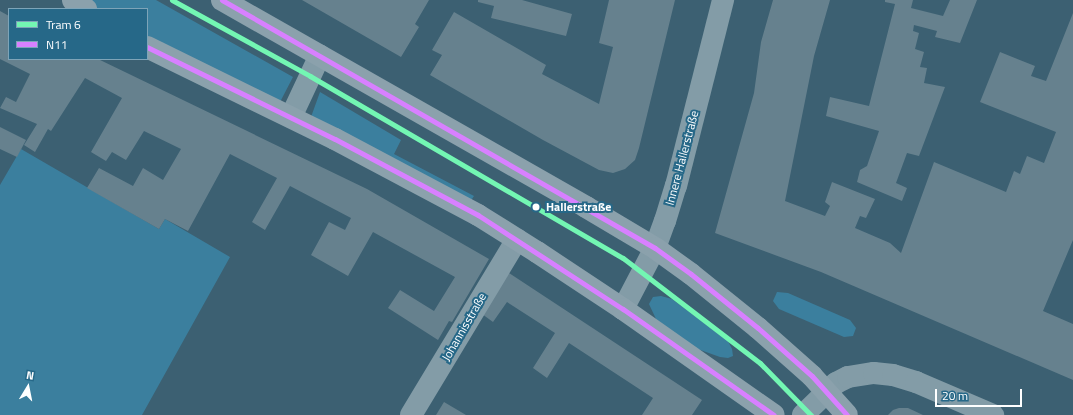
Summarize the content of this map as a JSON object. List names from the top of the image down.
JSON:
{
  "streets": {
    "street": ["Innere Hallerstraße", "Johannisstraße"]
  },
  "places": ["Hallerstraße"],
  "lines": ["tram line 6", "transit line N11"],
  "legend": ["Tram 6", "N11"],
  "scale_bar": "20 m",
  "north": "top"
}
